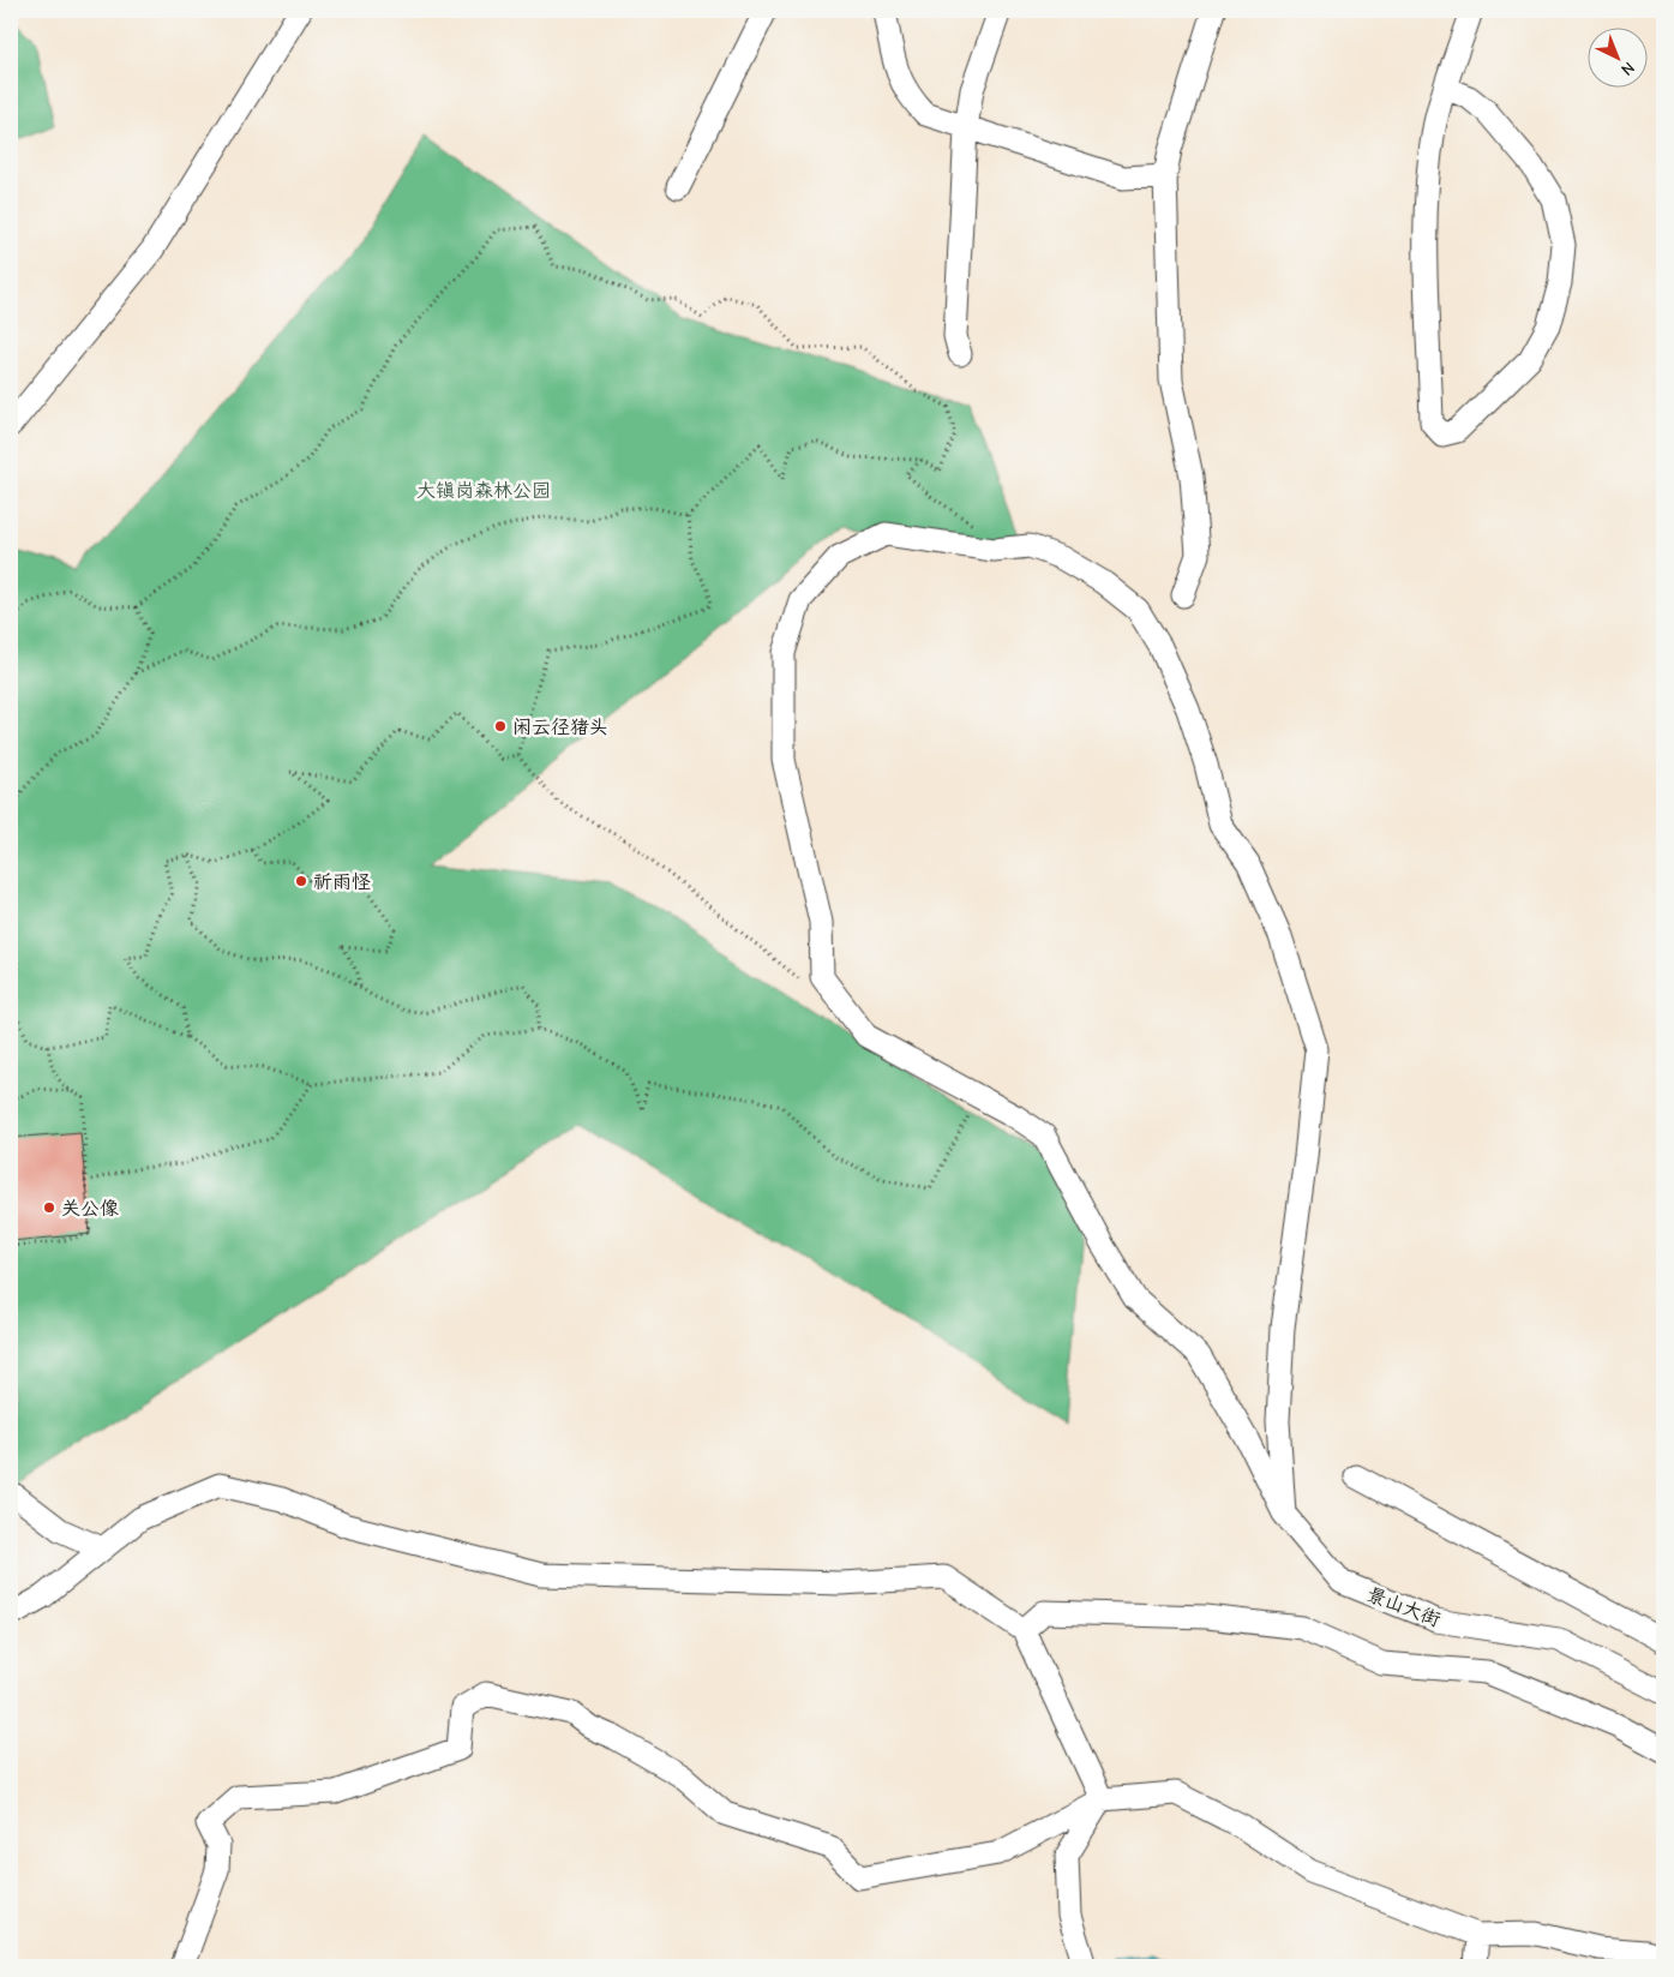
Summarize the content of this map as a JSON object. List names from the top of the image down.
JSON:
{
  "streets": {
    "street": ["景山大街"]
  },
  "parks": ["大镇岗森林公园"],
  "places": ["闲云径猪头", "祈雨怪", "关公像"],
  "north": "bottom right"
}
